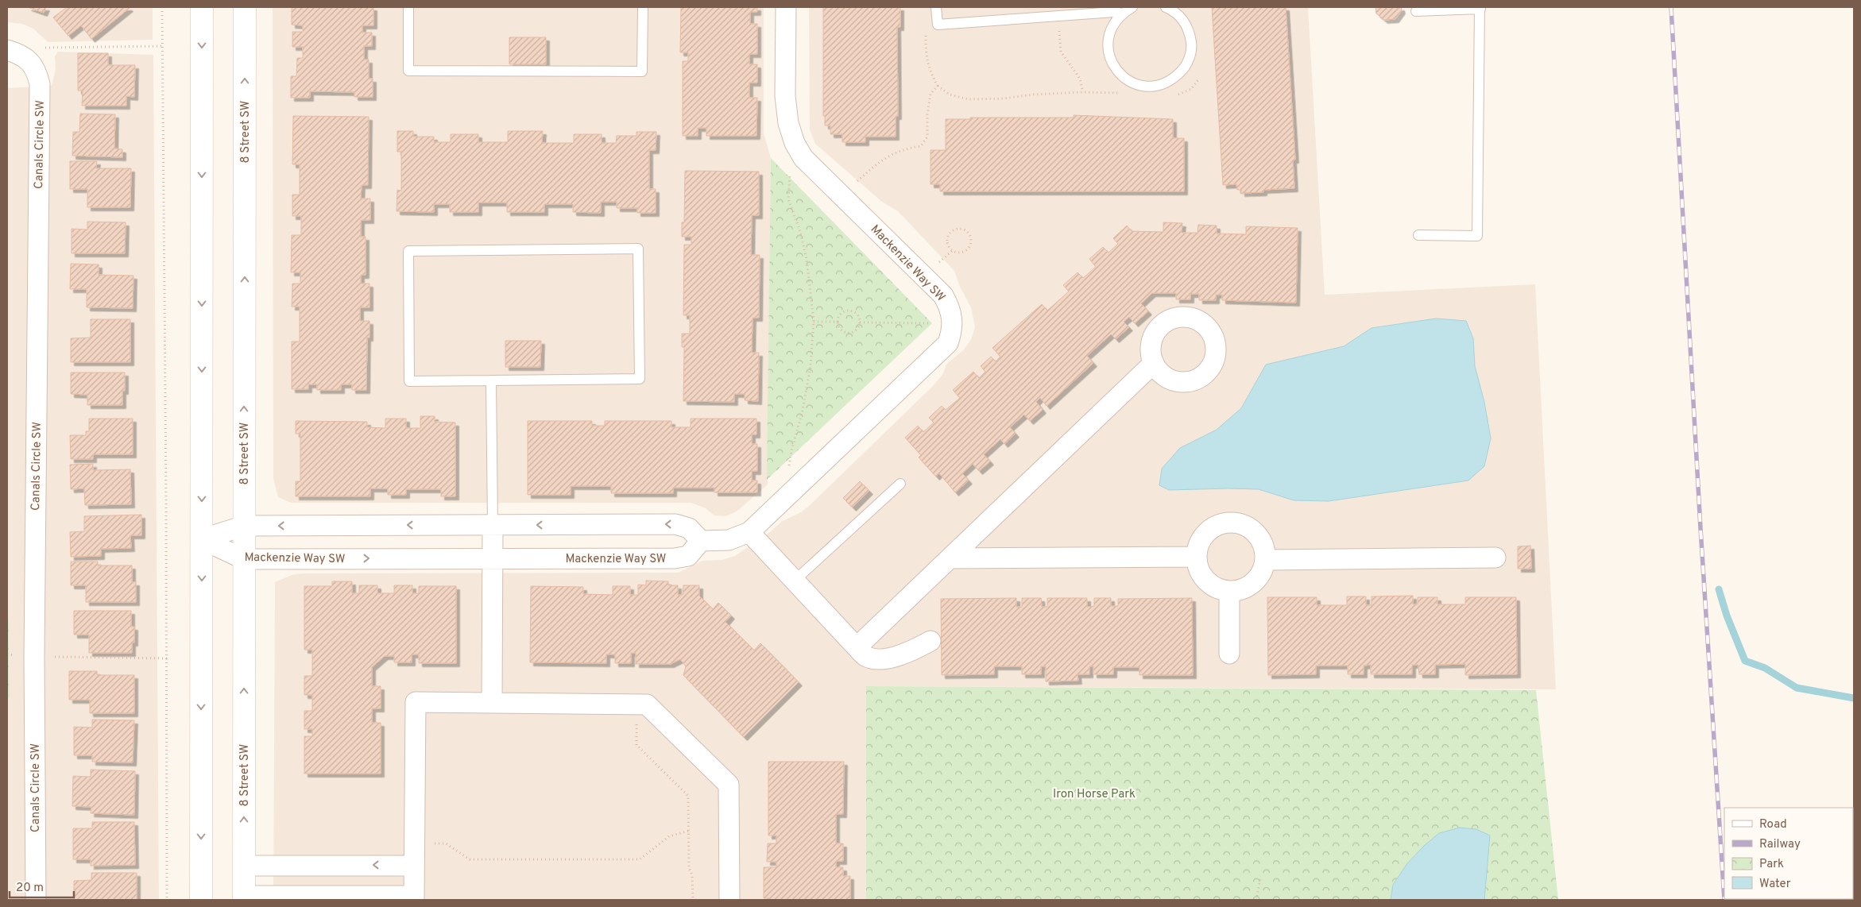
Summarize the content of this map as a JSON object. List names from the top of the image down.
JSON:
{
  "streets": {
    "main road": ["8 Street SW"],
    "street": ["Canals Circle SW", "Mackenzie Way SW"]
  },
  "crossings": [
    ["8 Street SW", "Mackenzie Way SW"]
  ],
  "parks": ["Iron Horse Park"],
  "legend": [
    "Road",
    "Railway",
    "Park",
    "Water"
  ],
  "scale_bar": "20 m"
}
